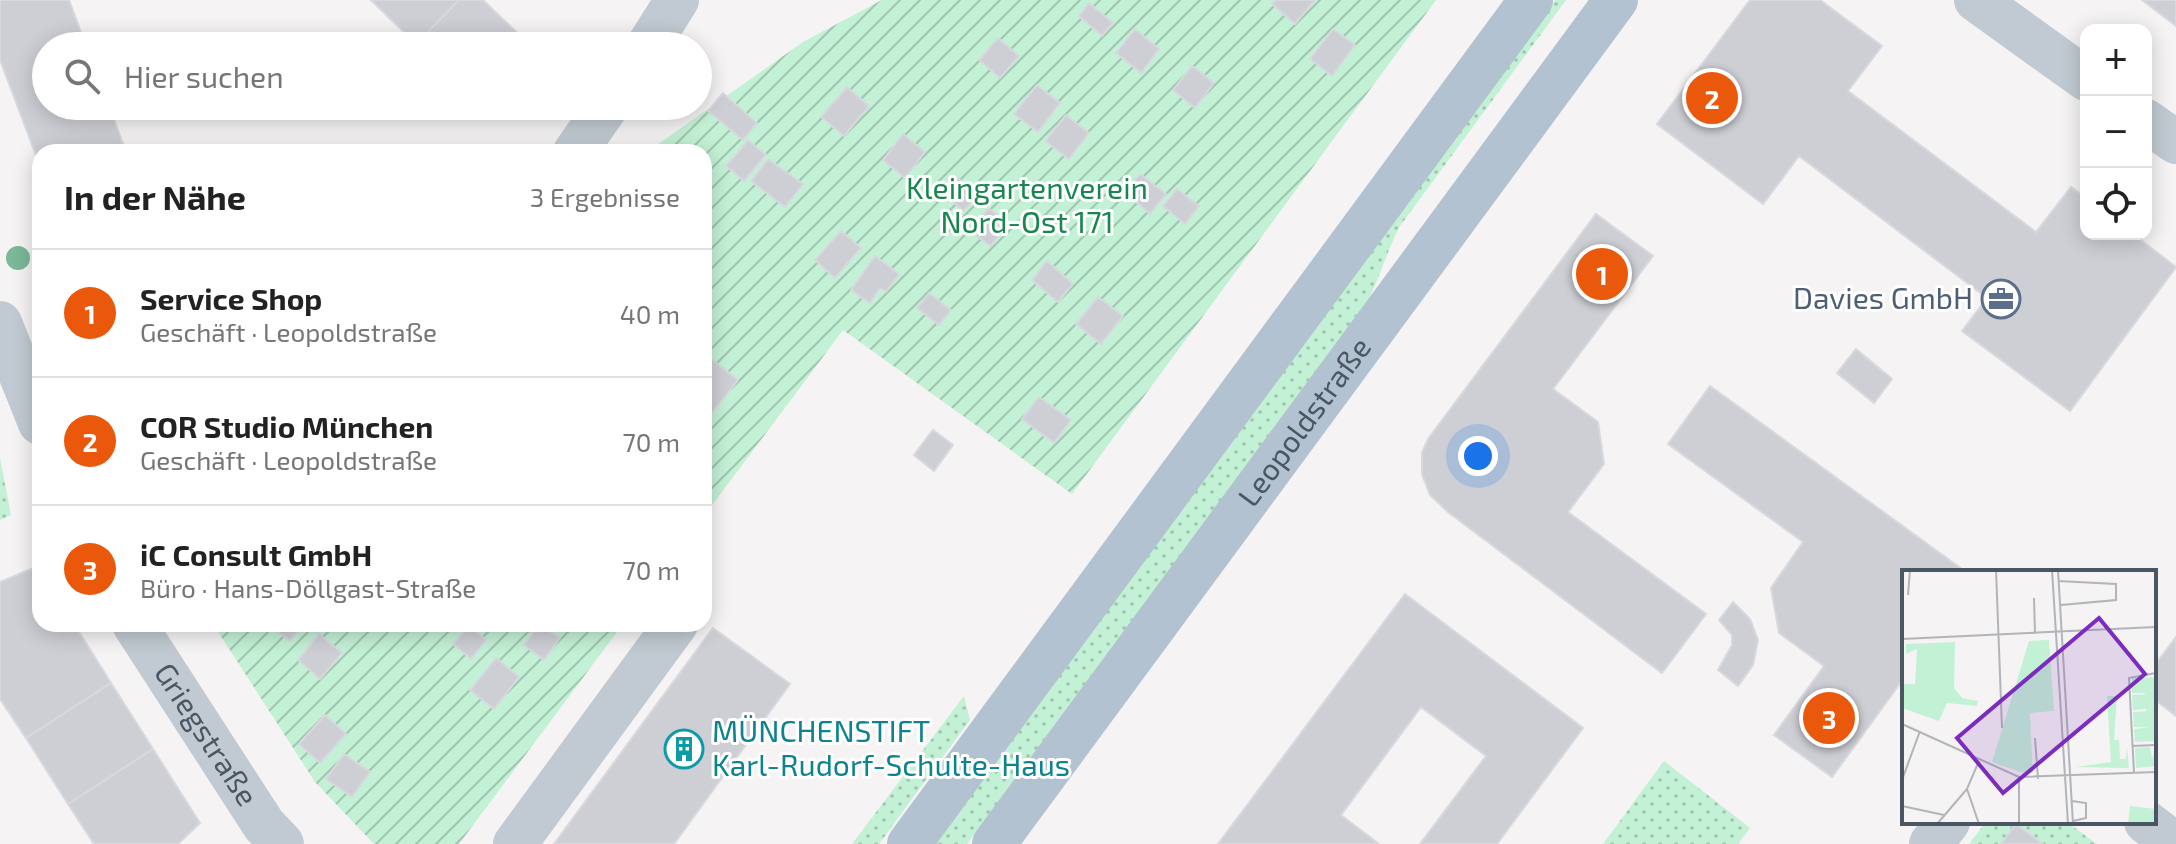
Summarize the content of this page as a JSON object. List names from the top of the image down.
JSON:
{
  "streets": {
    "main road": ["Leopoldstraße"],
    "street": ["Griegstraße"]
  },
  "parks": ["Kleingartenverein Nord-Ost 171"],
  "places": {
    "office": ["Davies GmbH"],
    "building": ["MÜNCHENSTIFT Karl-Rudorf-Schulte-Haus"]
  },
  "page": {
    "map_buttons": ["+", "−"],
    "search": "Hier suchen",
    "pins": ["2", "1", "3"],
    "heading": ["In der Nähe", "3 Ergebnisse"],
    "list": [
      {
        "mark": "1",
        "name": "Service Shop",
        "note": "Geschäft · Leopoldstraße",
        "value": "40 m"
      },
      {
        "mark": "2",
        "name": "COR Studio München",
        "note": "Geschäft · Leopoldstraße",
        "value": "70 m"
      },
      {
        "mark": "3",
        "name": "iC Consult GmbH",
        "note": "Büro · Hans-Döllgast-Straße",
        "value": "70 m"
      }
    ]
  }
}
